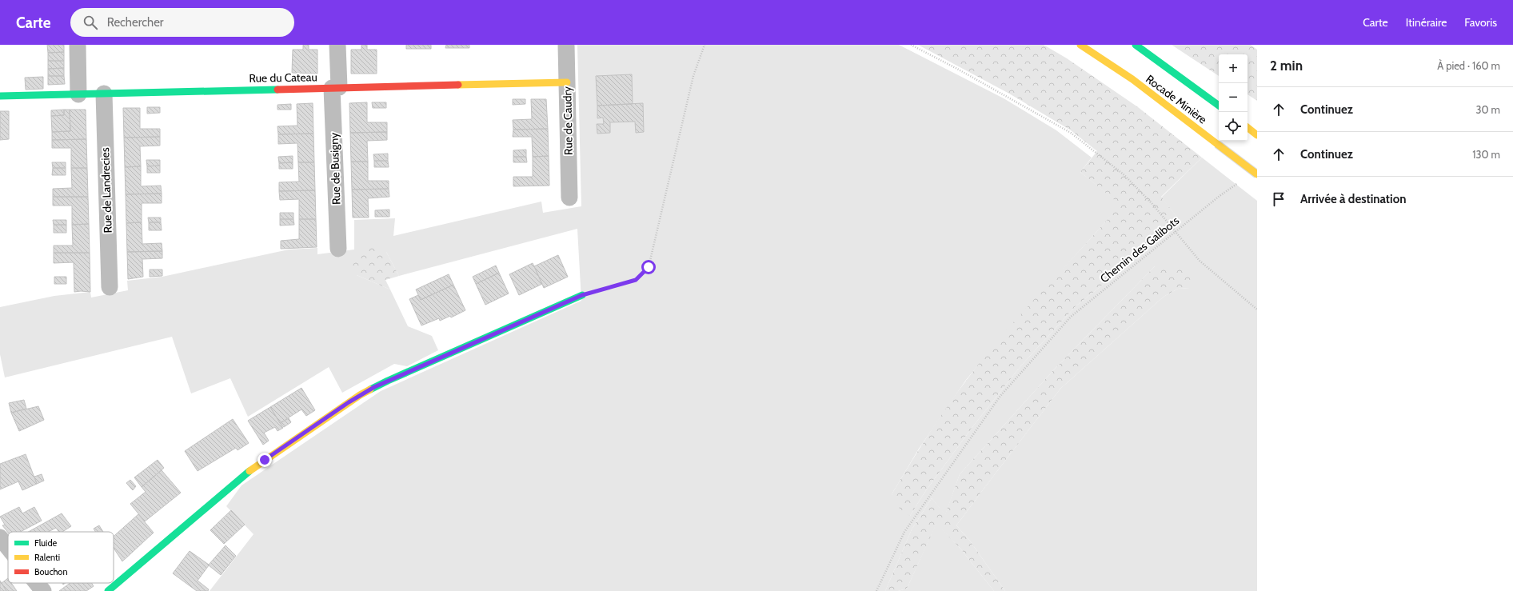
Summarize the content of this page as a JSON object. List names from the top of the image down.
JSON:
{
  "streets": {
    "main road": ["Rue du Cateau", "Rocade Minière"],
    "street": ["Rue de Caudry", "Rue de Busigny", "Rue de Landrecies"],
    "path": ["Chemin des Galibots"]
  },
  "crossings": [
    ["Rue du Cateau", "Rue de Caudry"],
    ["Rue du Cateau", "Rue de Busigny"],
    ["Rue du Cateau", "Rue de Landrecies"]
  ],
  "legend": ["Fluide", "Ralenti", "Bouchon"],
  "page": {
    "header": "Carte",
    "search": "Rechercher",
    "nav": ["Carte", "Itinéraire", "Favoris"],
    "heading": ["2 min", "À pied · 160 m"],
    "map_buttons": ["+", "−"],
    "list": [
      ["Continuez", "30 m"],
      ["Continuez", "130 m"],
      "Arrivée à destination"
    ]
  }
}
